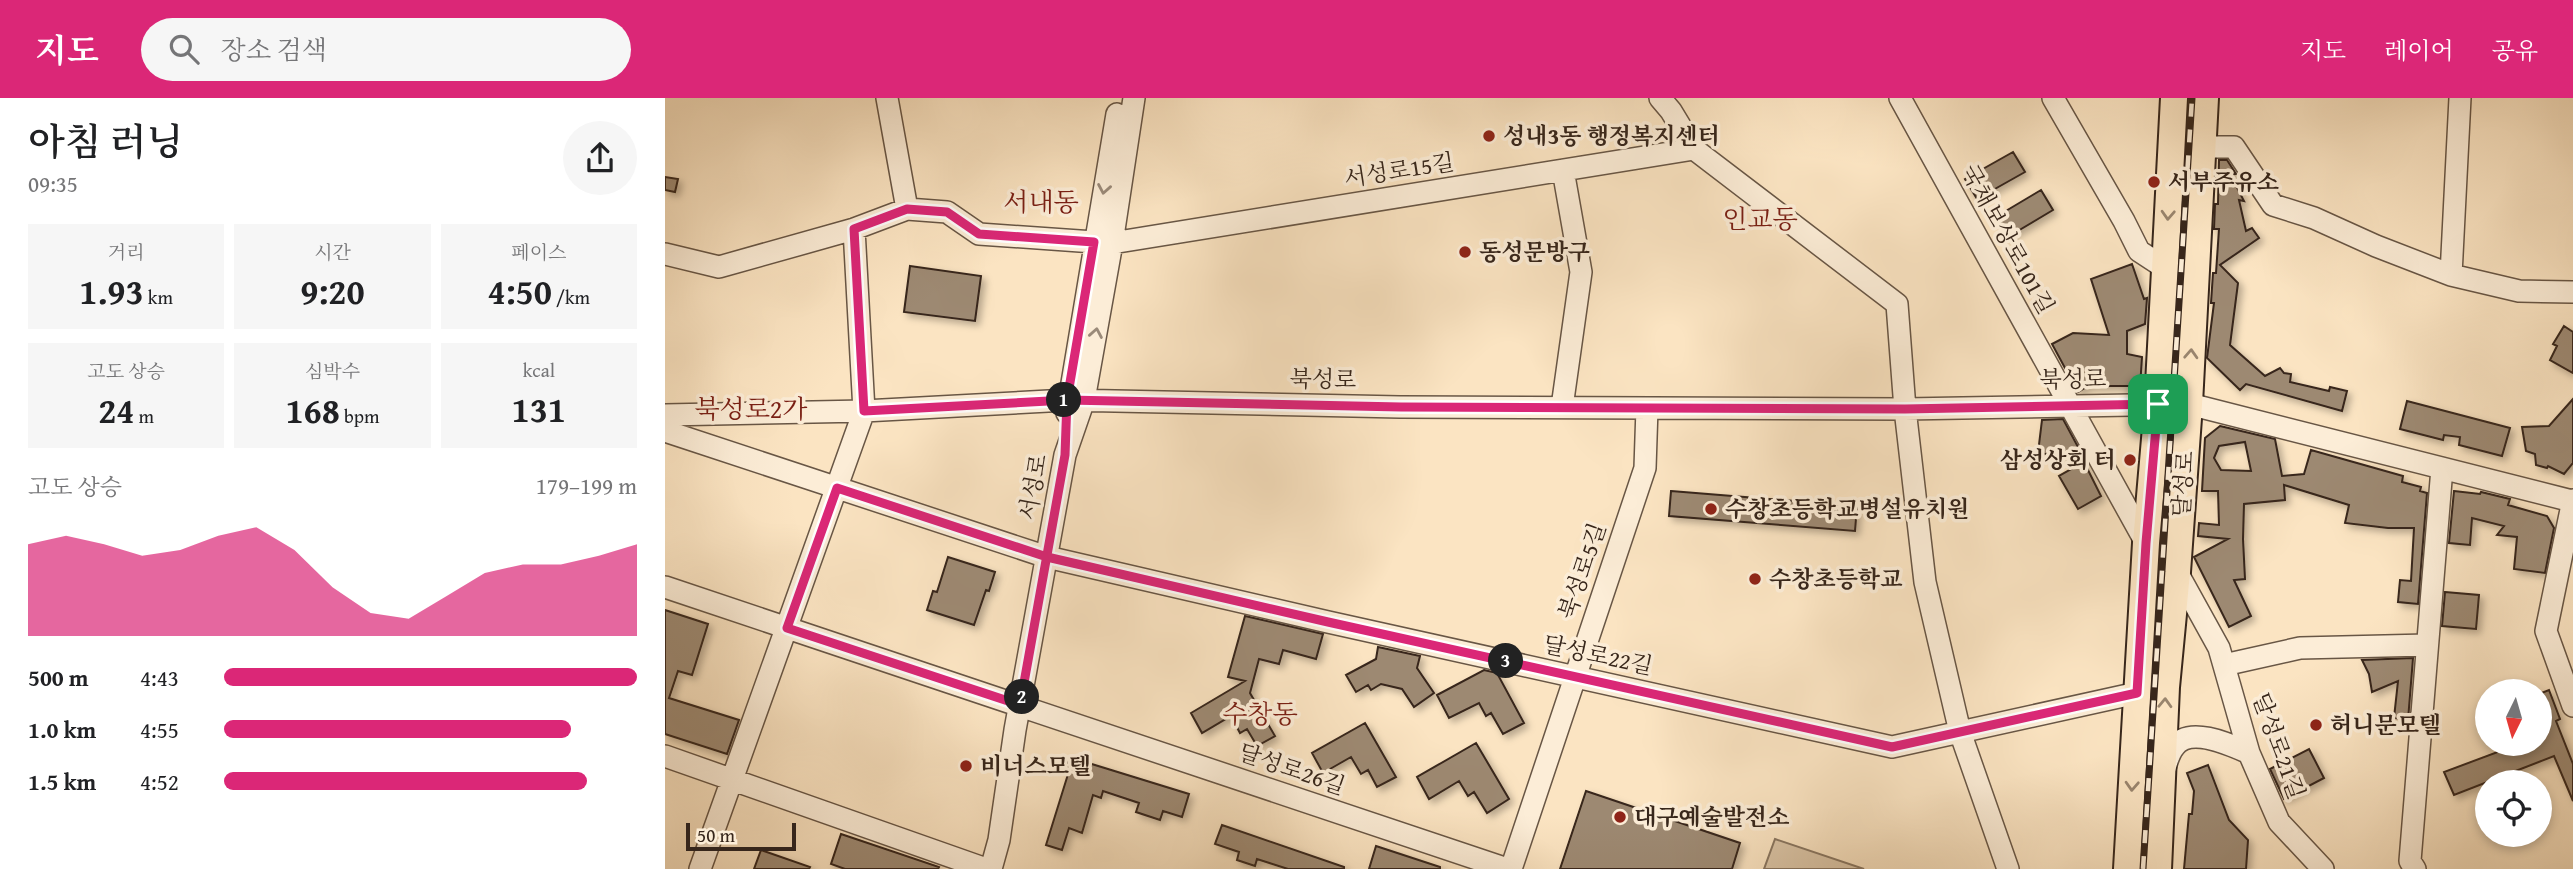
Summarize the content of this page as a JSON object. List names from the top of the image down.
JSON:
{
  "streets": {
    "main road": ["달성로"],
    "street": [
      "서성로15길",
      "국채보상로101길",
      "북성로",
      "서성로",
      "북성로5길",
      "달성로22길",
      "달성로21길",
      "달성로26길"
    ]
  },
  "crossings": [
    ["서성로15길", "서성로"],
    ["국채보상로101길", "북성로"],
    ["국채보상로101길", "달성로"],
    ["북성로", "달성로"],
    ["북성로", "서성로"],
    ["북성로", "북성로5길"],
    ["달성로", "달성로21길"],
    ["서성로", "달성로22길"],
    ["서성로", "달성로26길"],
    ["북성로5길", "달성로22길"],
    ["북성로5길", "달성로26길"]
  ],
  "districts": [
    "서내동",
    "인교동",
    "북성로2가",
    "수창동"
  ],
  "places": [
    "성내3동 행정복지센터",
    "서부주유소",
    "동성문방구",
    "삼성상회 터",
    "수창초등학교병설유치원",
    "수창초등학교",
    "허니문모텔",
    "비너스모텔",
    "대구예술발전소"
  ],
  "scale_bar": "50 m",
  "north": "bottom",
  "page": {
    "header": "지도",
    "search": "장소 검색",
    "nav": ["지도", "레이어", "공유"],
    "heading": ["아침 러닝", "09:35"],
    "stats": [
      ["거리", "1.93 km"],
      ["시간", "9:20"],
      ["페이스", "4:50 /km"],
      ["고도 상승", "24 m"],
      ["심박수", "168 bpm"],
      ["kcal", "131"]
    ],
    "pins": ["1", "3", "2"],
    "chart": ["고도 상승", "179–199 m"],
    "list": [
      {
        "name": "500 m",
        "note": "4:43"
      },
      {
        "name": "1.0 km",
        "note": "4:55"
      },
      {
        "name": "1.5 km",
        "note": "4:52"
      }
    ],
    "scale": "50 m"
  }
}
